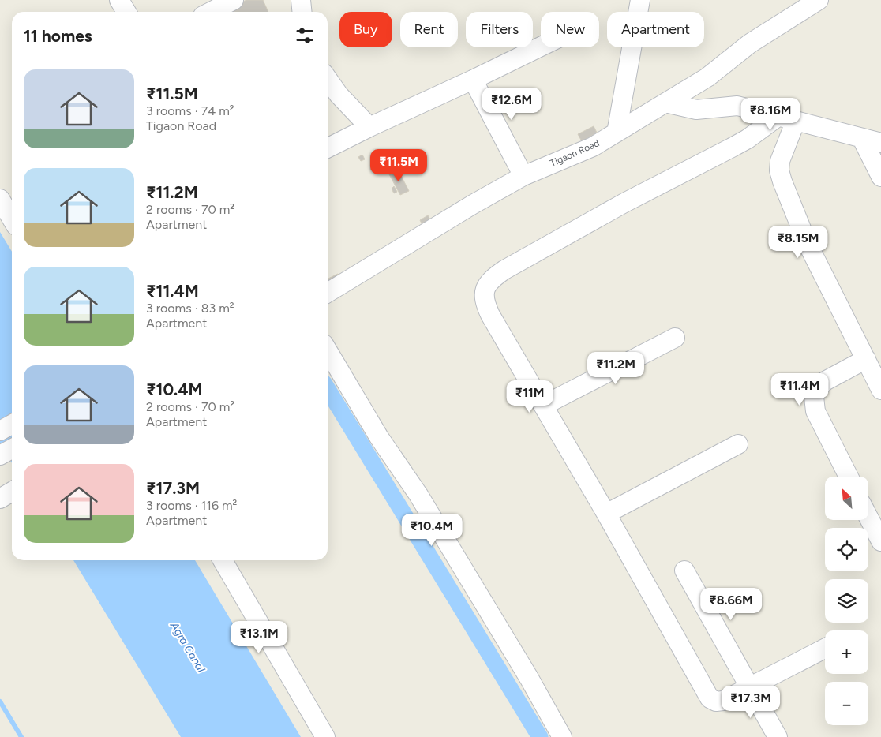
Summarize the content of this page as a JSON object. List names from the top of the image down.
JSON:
{
  "streets": {
    "street": ["Tigaon Road"]
  },
  "water": ["Agra Canal"],
  "north": "top left",
  "page": {
    "chip": [
      "Buy",
      "Rent",
      "Filters",
      "New",
      "Apartment"
    ],
    "heading": "11 homes",
    "list": [
      {
        "name": "₹11.5M",
        "note": "3 rooms · 74 m² · Tigaon Road"
      },
      {
        "name": "₹11.2M",
        "note": "2 rooms · 70 m² · Apartment"
      },
      {
        "name": "₹11.4M",
        "note": "3 rooms · 83 m² · Apartment"
      },
      {
        "name": "₹10.4M",
        "note": "2 rooms · 70 m² · Apartment"
      },
      {
        "name": "₹17.3M",
        "note": "3 rooms · 116 m² · Apartment"
      }
    ],
    "price": [
      "₹12.6M",
      "₹8.16M",
      "₹11.5M",
      "₹8.15M",
      "₹11.2M",
      "₹11.4M",
      "₹11M",
      "₹10.4M",
      "₹8.66M",
      "₹13.1M",
      "₹17.3M"
    ],
    "map_buttons": ["+", "−"]
  }
}
